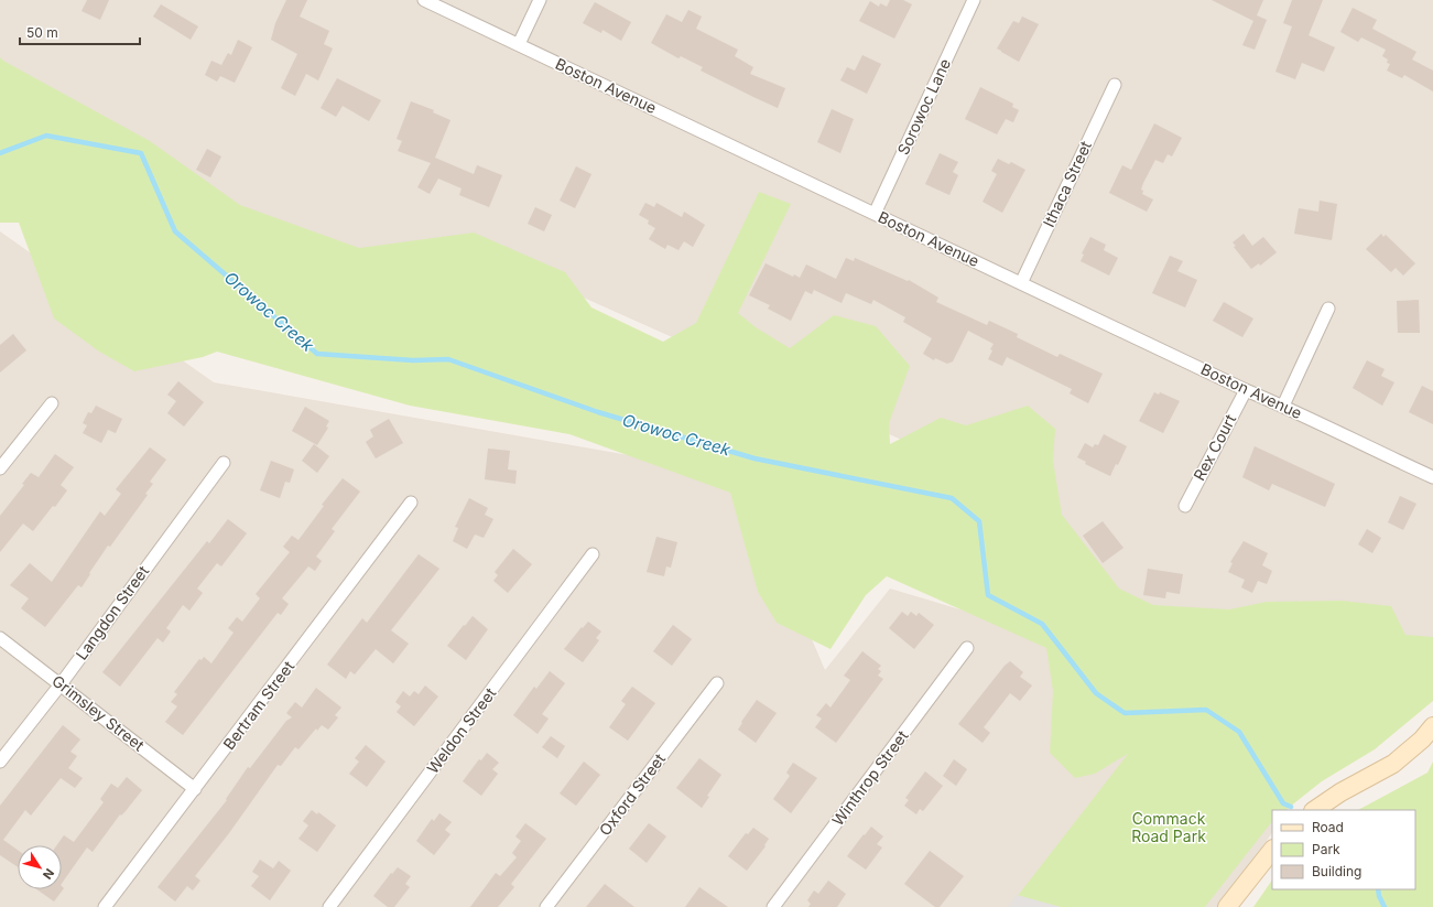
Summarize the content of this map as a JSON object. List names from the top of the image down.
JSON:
{
  "streets": {
    "street": [
      "Boston Avenue",
      "Sorowoc Lane",
      "Ithaca Street",
      "Rex Court",
      "Langdon Street",
      "Bertram Street",
      "Grimsley Street",
      "Weldon Street",
      "Winthrop Street",
      "Oxford Street"
    ]
  },
  "crossings": [
    ["Boston Avenue", "Sorowoc Lane"],
    ["Boston Avenue", "Ithaca Street"],
    ["Boston Avenue", "Rex Court"],
    ["Langdon Street", "Grimsley Street"],
    ["Bertram Street", "Grimsley Street"]
  ],
  "water": ["Orowoc Creek"],
  "parks": ["Commack Road Park"],
  "legend": ["Road", "Park", "Building"],
  "scale_bar": "50 m",
  "north": "bottom right"
}
